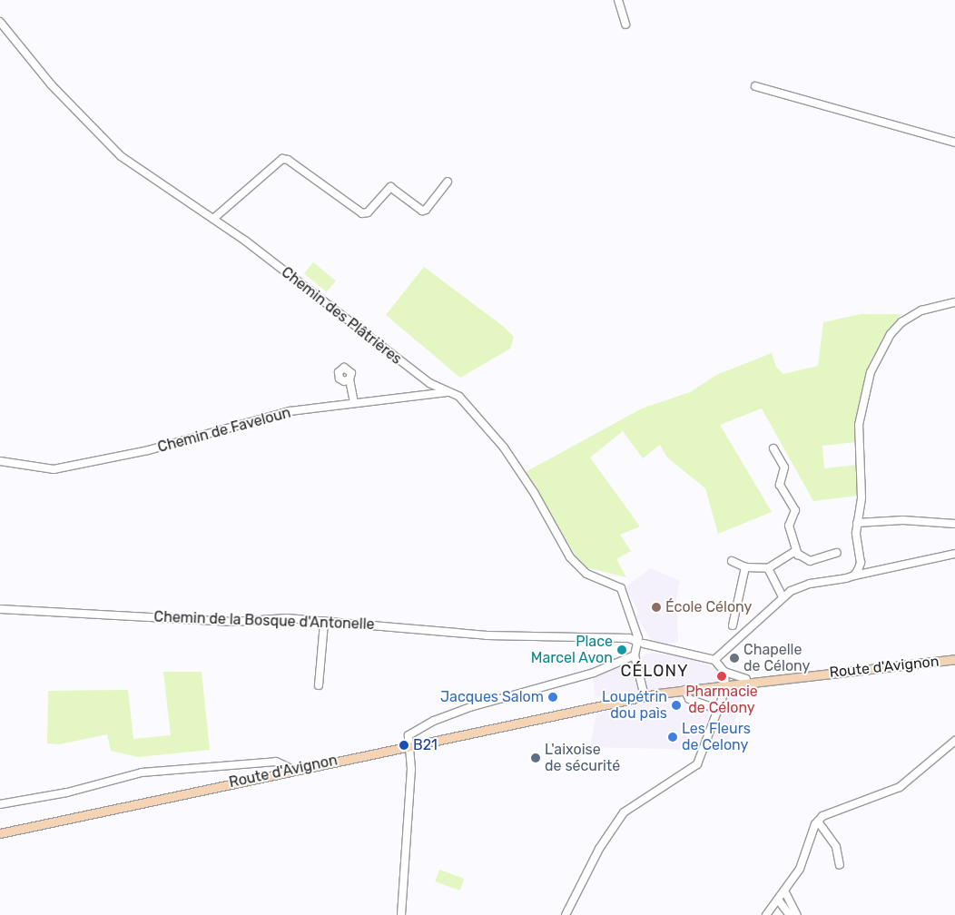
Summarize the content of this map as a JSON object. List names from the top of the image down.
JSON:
{
  "streets": {
    "main road": ["Route d'Avignon"],
    "street": ["Chemin des Plâtrières", "Chemin de Faveloun", "Chemin de la Bosque d'Antonelle"]
  },
  "crossings": [
    ["Chemin des Plâtrières", "Chemin de Faveloun"],
    ["Chemin des Plâtrières", "Chemin de la Bosque d'Antonelle"]
  ],
  "districts": ["CÉLONY"],
  "places": [
    "École Célony",
    "Place Marcel Avon",
    "Chapelle de Célony",
    "Pharmacie de Célony",
    "Jacques Salom",
    "Loupétrin dou paìs",
    "Les Fleurs de Celony",
    "B21",
    "L'aixoise de sécurité"
  ]
}
